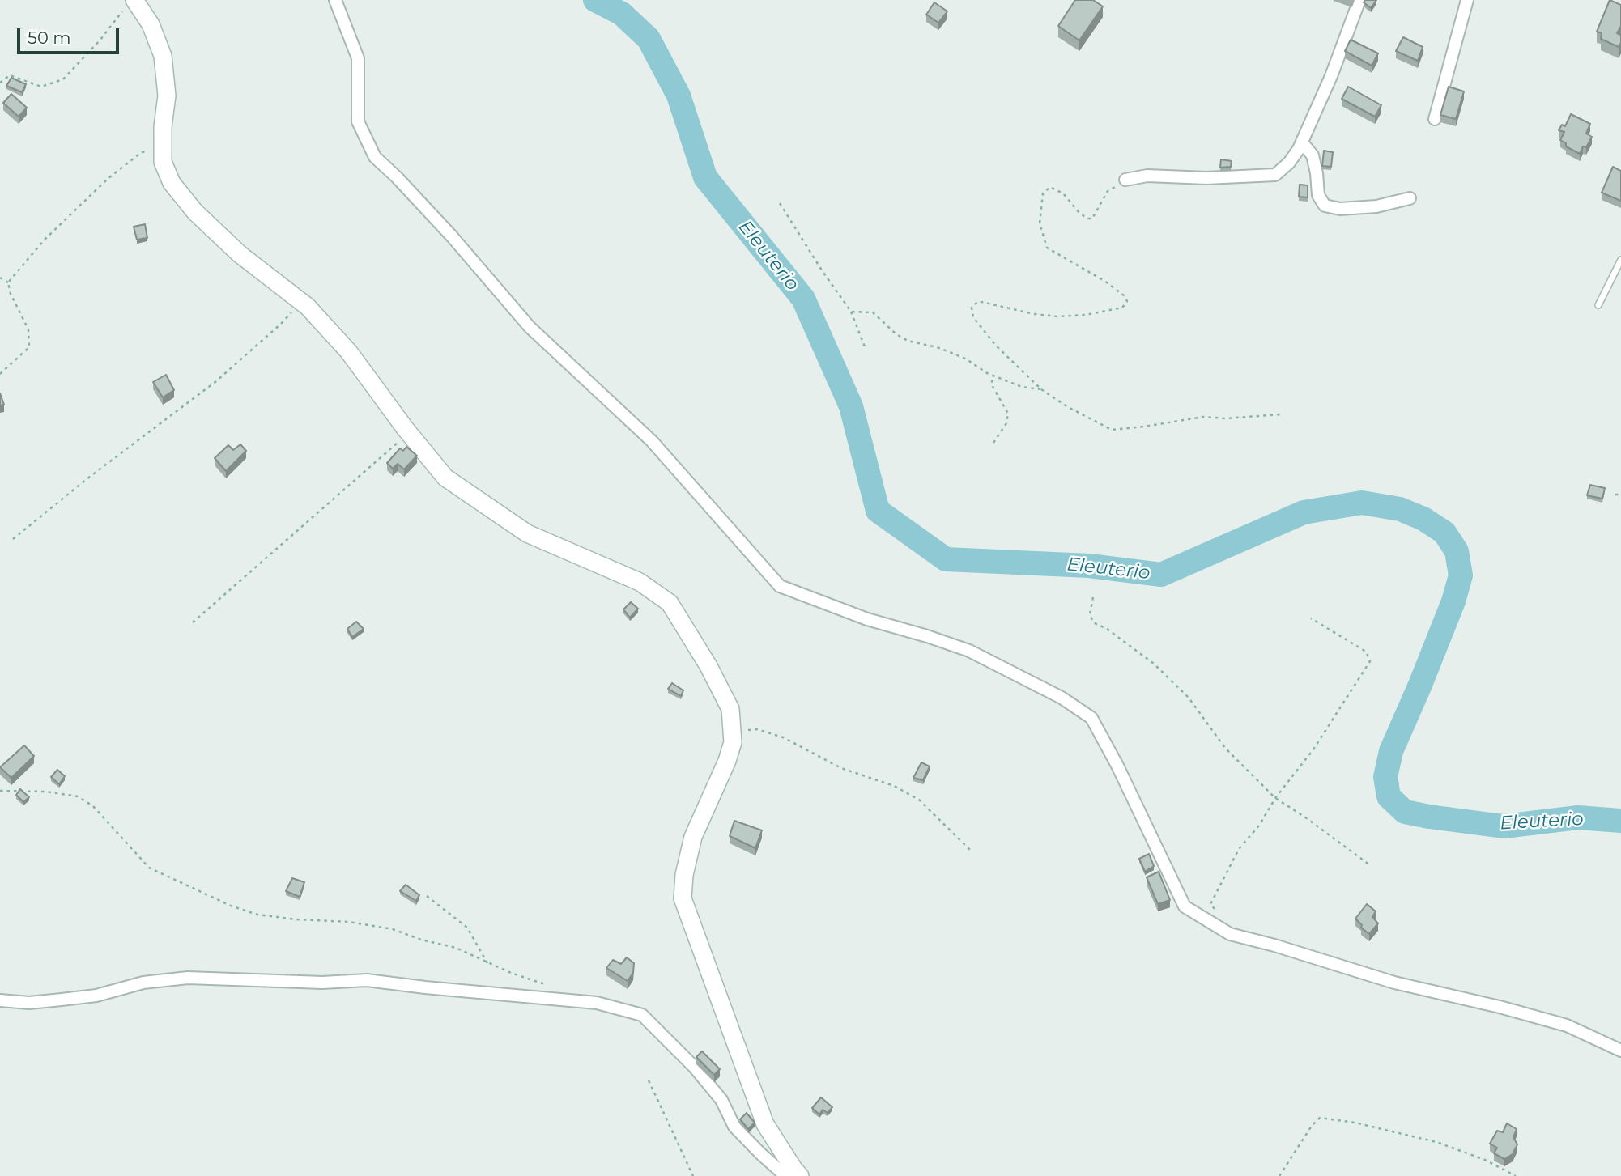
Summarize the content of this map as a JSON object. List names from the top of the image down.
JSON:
{
  "water": ["Eleuterio"],
  "scale_bar": "50 m"
}
